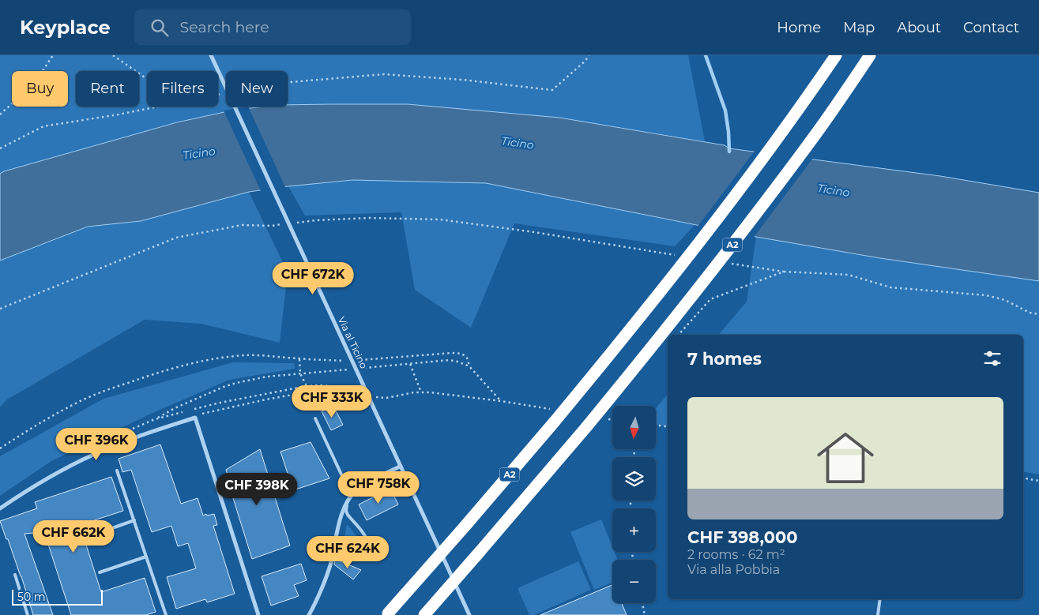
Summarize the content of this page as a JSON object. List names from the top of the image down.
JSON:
{
  "streets": {
    "highway": ["A2"],
    "street": ["Via al Ticino"]
  },
  "water": ["Ticino"],
  "scale_bar": "50 m",
  "north": "bottom",
  "page": {
    "header": "Keyplace",
    "search": "Search here",
    "nav": [
      "Home",
      "Map",
      "About",
      "Contact"
    ],
    "chip": [
      "Buy",
      "Rent",
      "Filters",
      "New"
    ],
    "price": [
      "CHF 672K",
      "CHF 333K",
      "CHF 396K",
      "CHF 758K",
      "CHF 398K",
      "CHF 662K",
      "CHF 624K"
    ],
    "heading": "7 homes",
    "list": [
      {
        "name": "CHF 398,000",
        "note": "2 rooms · 62 m² · Via alla Pobbia"
      }
    ],
    "map_buttons": ["+", "−"],
    "scale": "50 m"
  }
}
